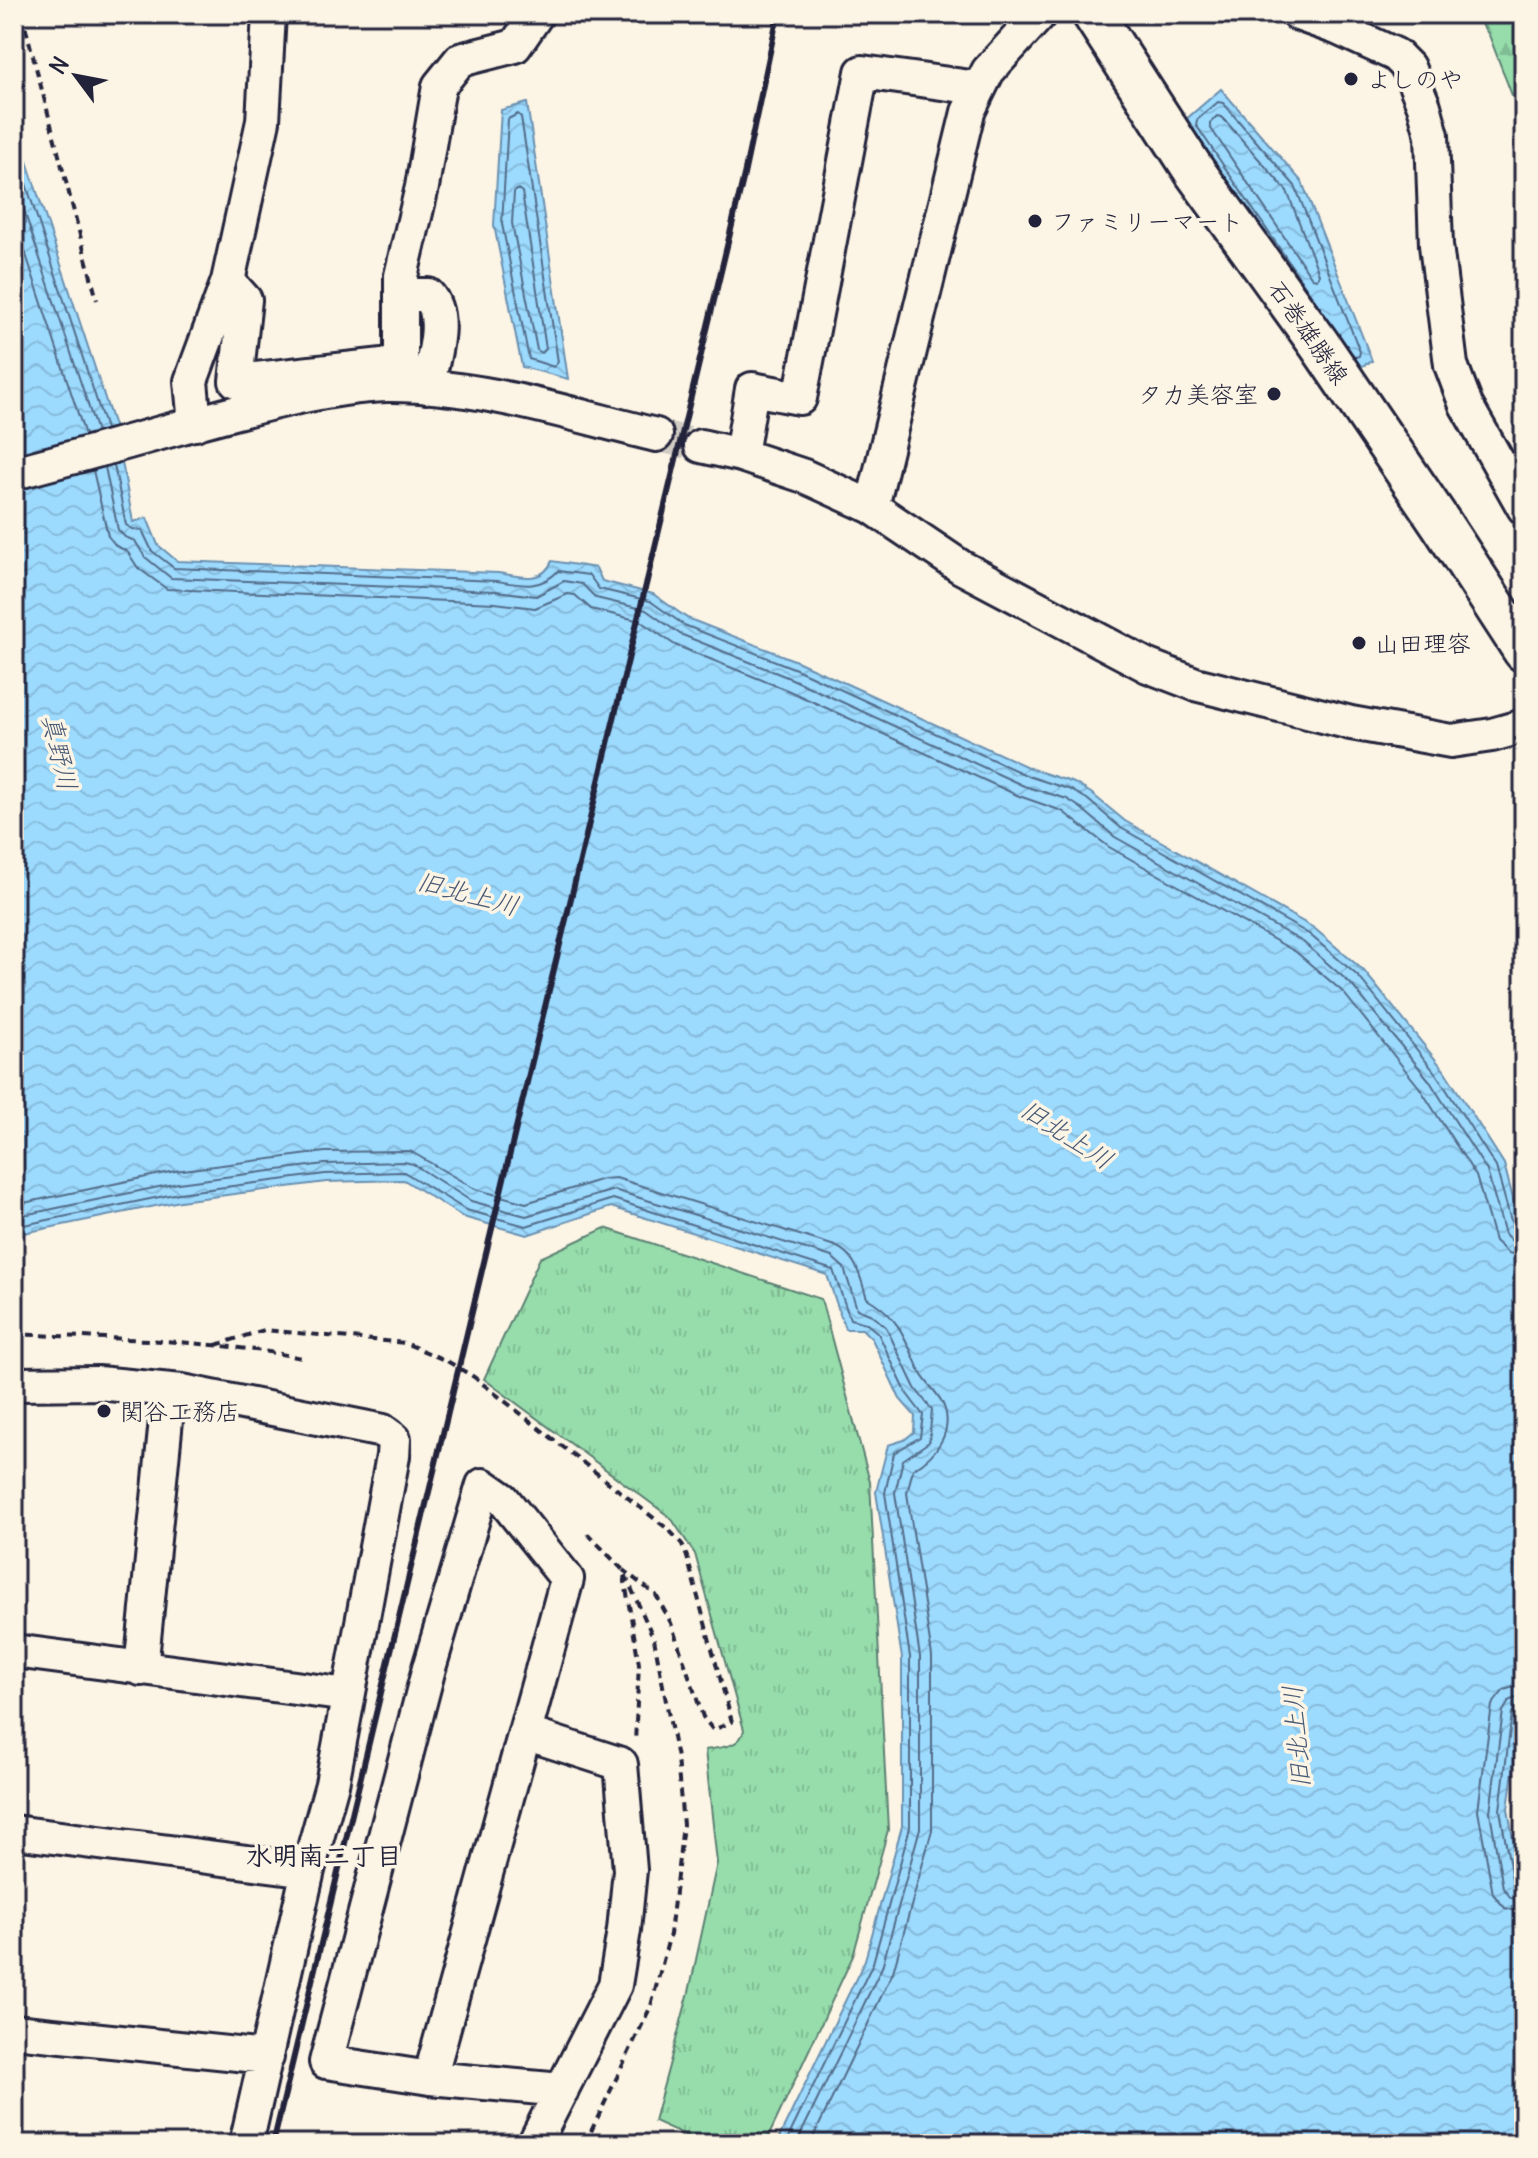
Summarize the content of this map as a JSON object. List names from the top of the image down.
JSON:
{
  "streets": {
    "main road": ["石巻雄勝線"]
  },
  "districts": ["水明南二丁目"],
  "water": ["真野川", "旧北上川"],
  "places": [
    "よしのや",
    "ファミリーマート",
    "タカ美容室",
    "山田理容",
    "関谷工務店"
  ],
  "north": "top left"
}
